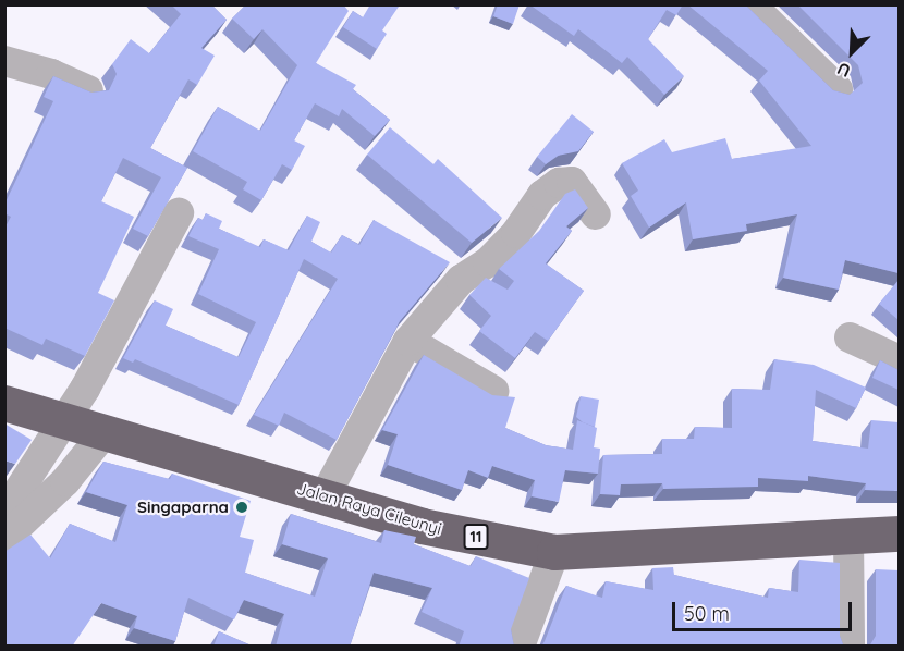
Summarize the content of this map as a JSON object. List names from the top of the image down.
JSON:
{
  "streets": {
    "highway": ["Jalan Raya Cileunyi", "11"]
  },
  "crossings": [
    ["Jalan Raya Cileunyi", "11"]
  ],
  "places": ["Singaparna"],
  "scale_bar": "50 m",
  "north": "bottom left"
}
